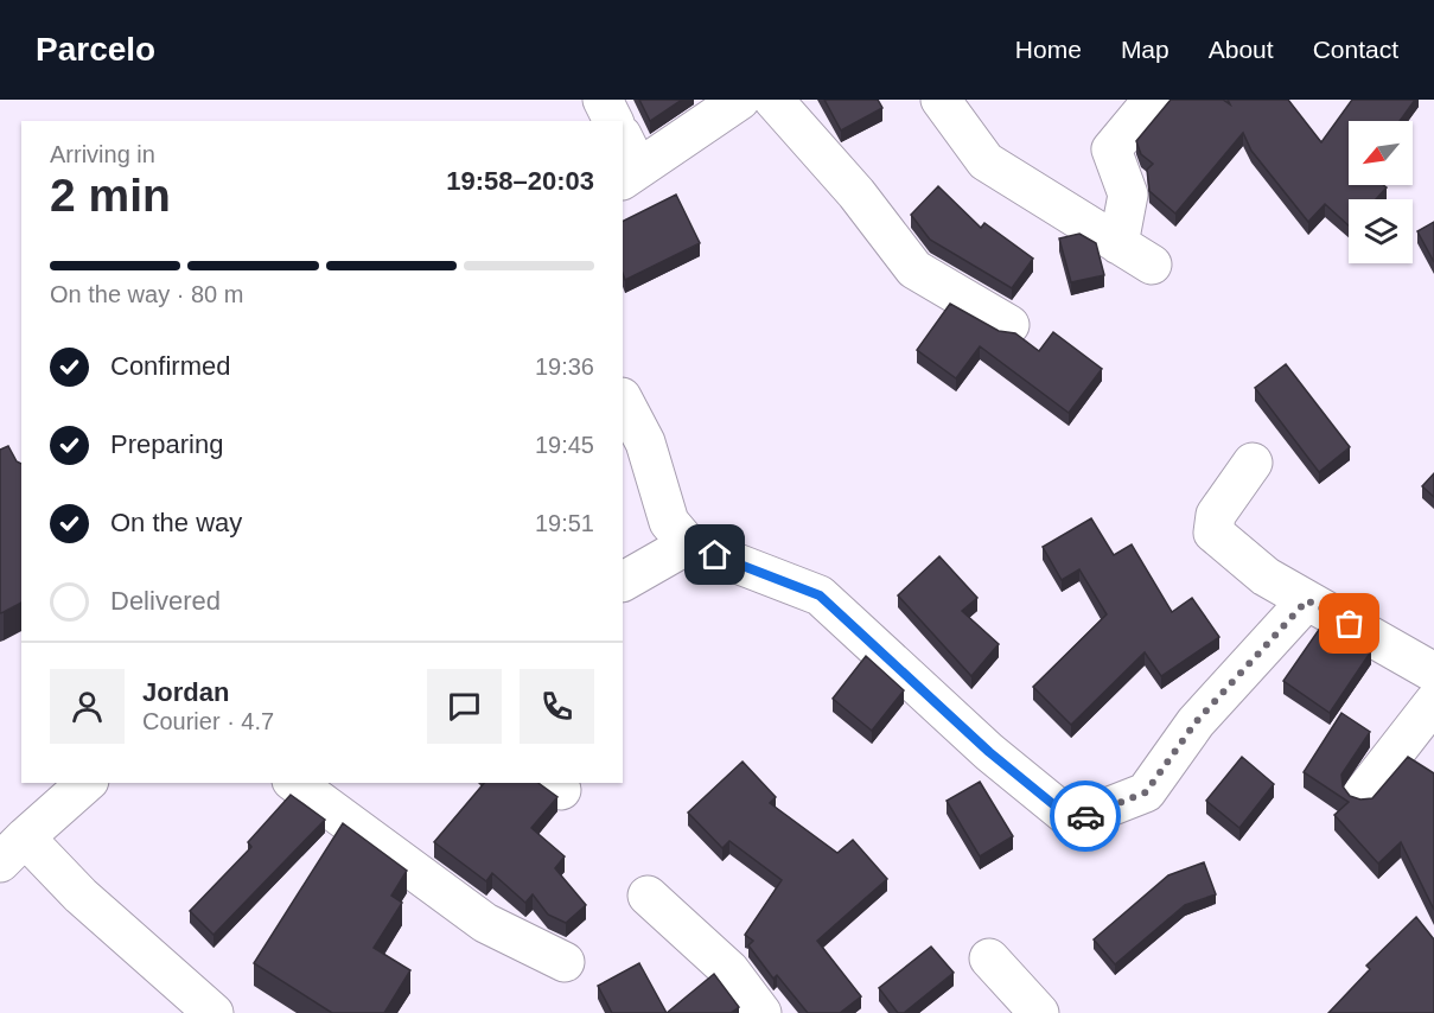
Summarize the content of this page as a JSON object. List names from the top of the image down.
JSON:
{
  "north": "bottom left",
  "page": {
    "header": "Parcelo",
    "nav": [
      "Home",
      "Map",
      "About",
      "Contact"
    ],
    "heading": ["2 min", "Arriving in", "19:58–20:03"],
    "panel": ["Jordan", "Courier · 4.7"],
    "bar": "On the way · 80 m",
    "list": [
      ["Confirmed", "19:36"],
      ["Preparing", "19:45"],
      ["On the way", "19:51"],
      "Delivered"
    ]
  }
}
